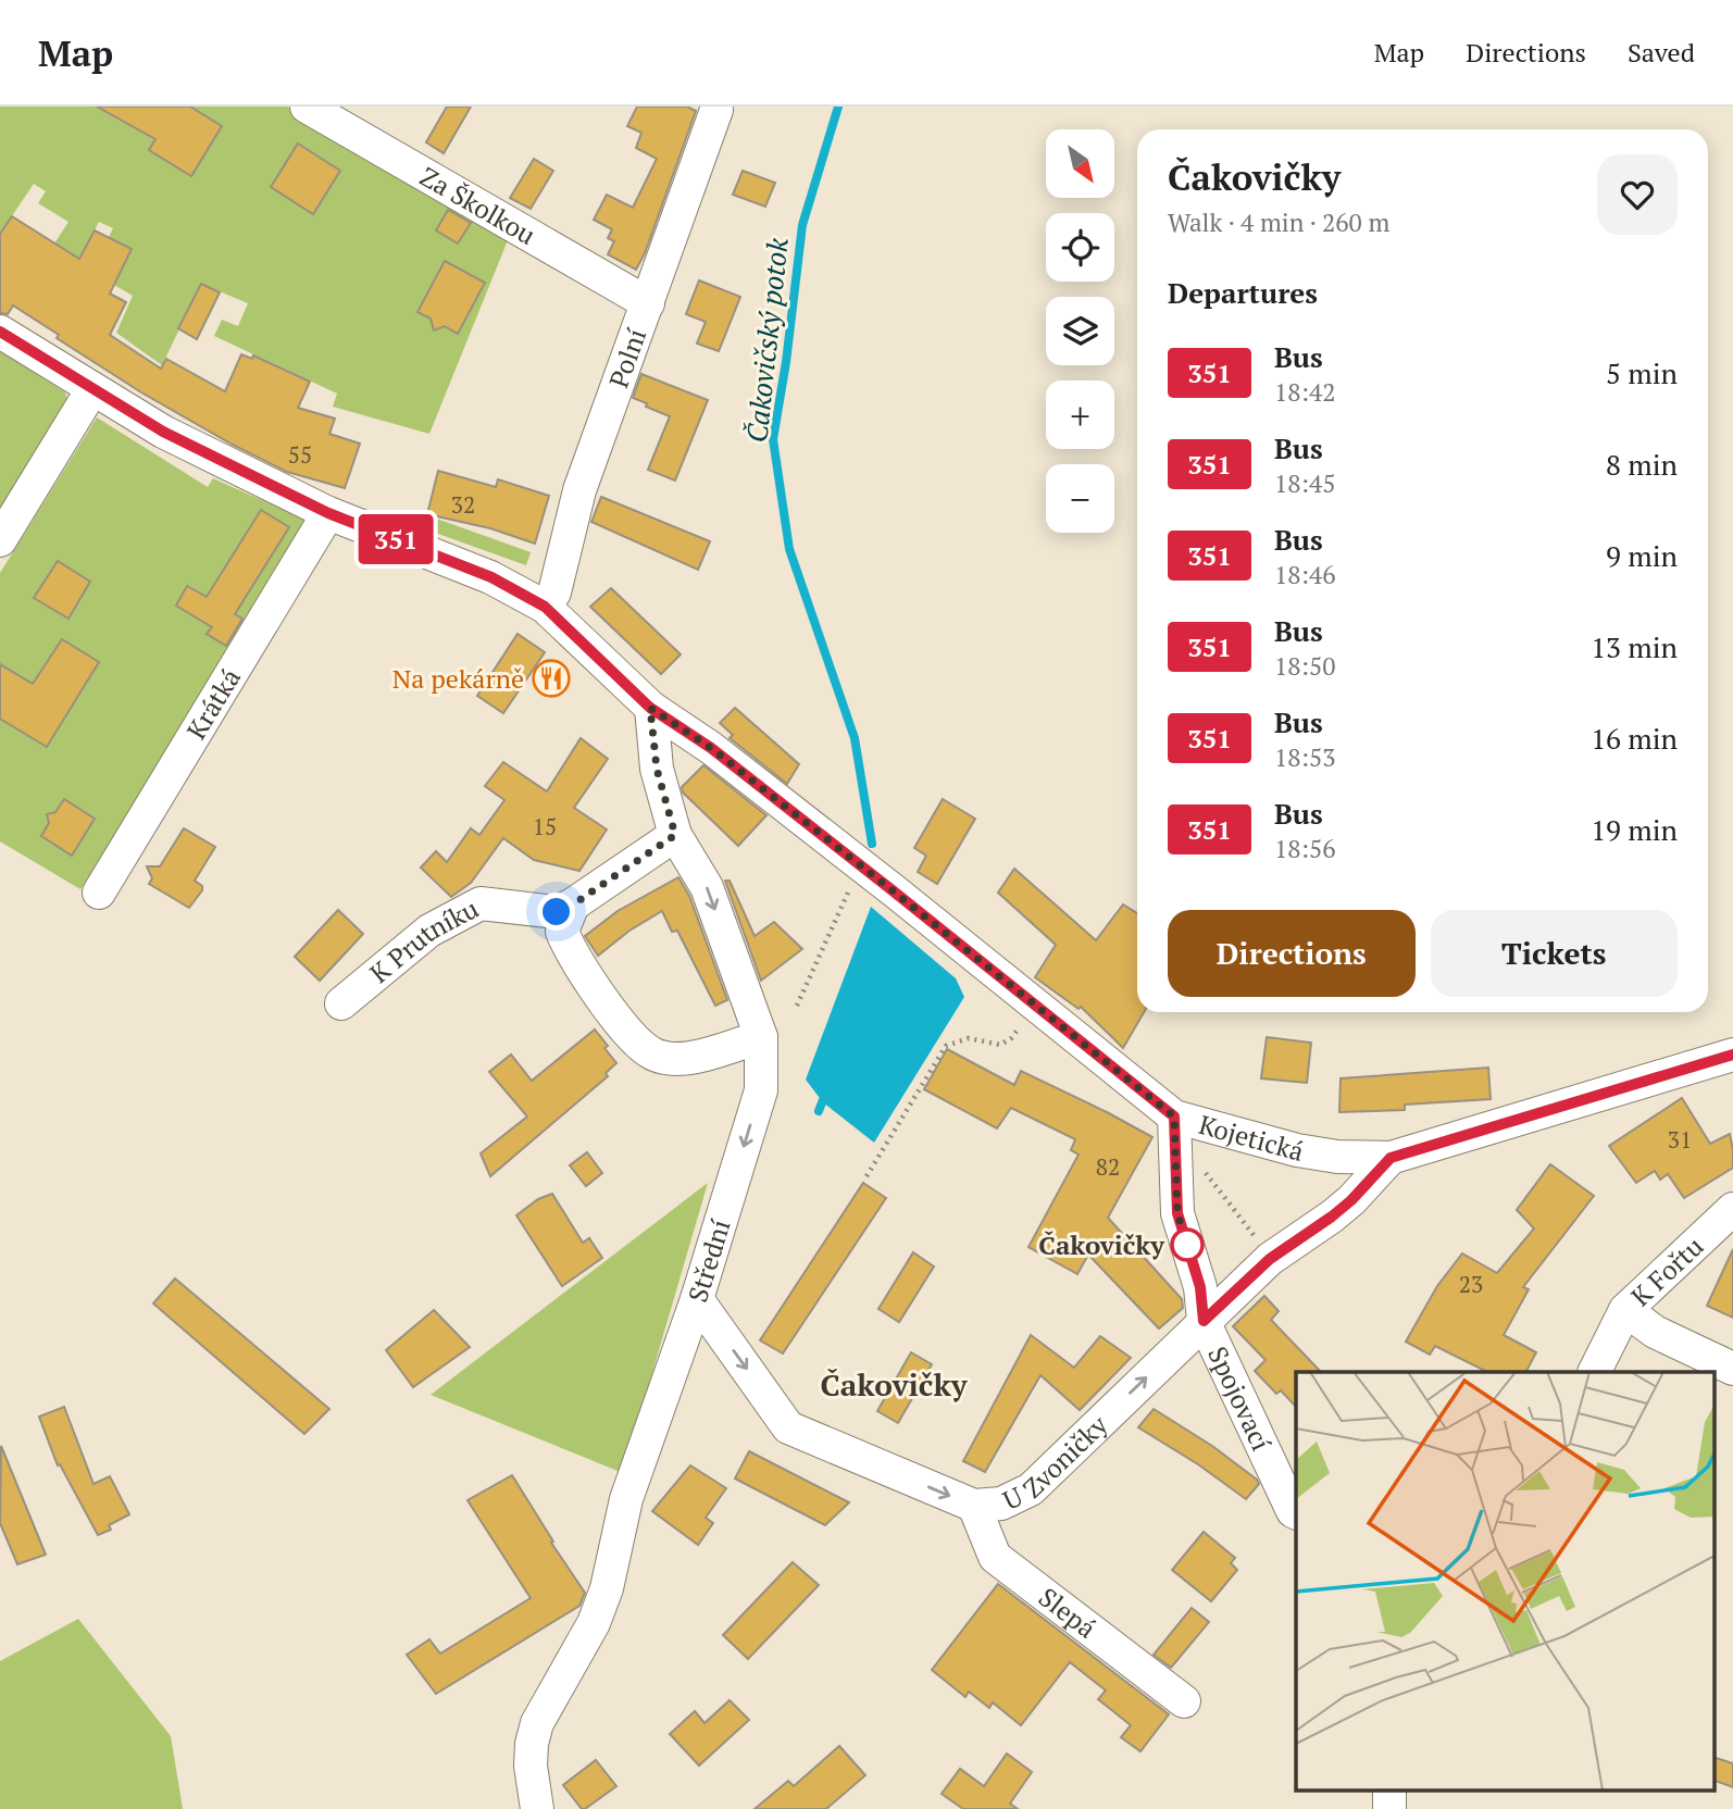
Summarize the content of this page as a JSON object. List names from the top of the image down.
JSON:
{
  "streets": {
    "street": [
      "Za Školkou",
      "Polní",
      "Krátká",
      "K Prutníku",
      "Kojetická",
      "Střední",
      "K Fořtu",
      "Spojovací",
      "U Zvoničky",
      "Slepá"
    ]
  },
  "crossings": [
    ["Za Školkou", "Polní"],
    ["Polní", "Kojetická"],
    ["Krátká", "Kojetická"],
    ["K Prutníku", "Střední"],
    ["Kojetická", "Střední"],
    ["Kojetická", "Spojovací"],
    ["Kojetická", "U Zvoničky"],
    ["Střední", "U Zvoničky"],
    ["Spojovací", "U Zvoničky"],
    ["U Zvoničky", "Slepá"]
  ],
  "one_way": ["Střední"],
  "districts": ["Čakovičky"],
  "water": ["Čakovičský potok"],
  "places": {
    "restaurant": ["Na pekárně"],
    "other": ["Čakovičky"]
  },
  "lines": ["bus line 351"],
  "house_numbers": [
    "55",
    "32",
    "15",
    "31",
    "82",
    "23"
  ],
  "north": "bottom right",
  "page": {
    "header": "Map",
    "nav": ["Map", "Directions", "Saved"],
    "on_map": "351",
    "map_buttons": ["+", "−"],
    "heading": [
      ["Čakovičky", "Walk · 4 min · 260 m"],
      "Departures"
    ],
    "list": [
      {
        "mark": "351",
        "name": "Bus",
        "note": "18:42",
        "value": "5 min"
      },
      {
        "mark": "351",
        "name": "Bus",
        "note": "18:45",
        "value": "8 min"
      },
      {
        "mark": "351",
        "name": "Bus",
        "note": "18:46",
        "value": "9 min"
      },
      {
        "mark": "351",
        "name": "Bus",
        "note": "18:50",
        "value": "13 min"
      },
      {
        "mark": "351",
        "name": "Bus",
        "note": "18:53",
        "value": "16 min"
      },
      {
        "mark": "351",
        "name": "Bus",
        "note": "18:56",
        "value": "19 min"
      }
    ],
    "buttons": ["Directions", "Tickets"]
  }
}
